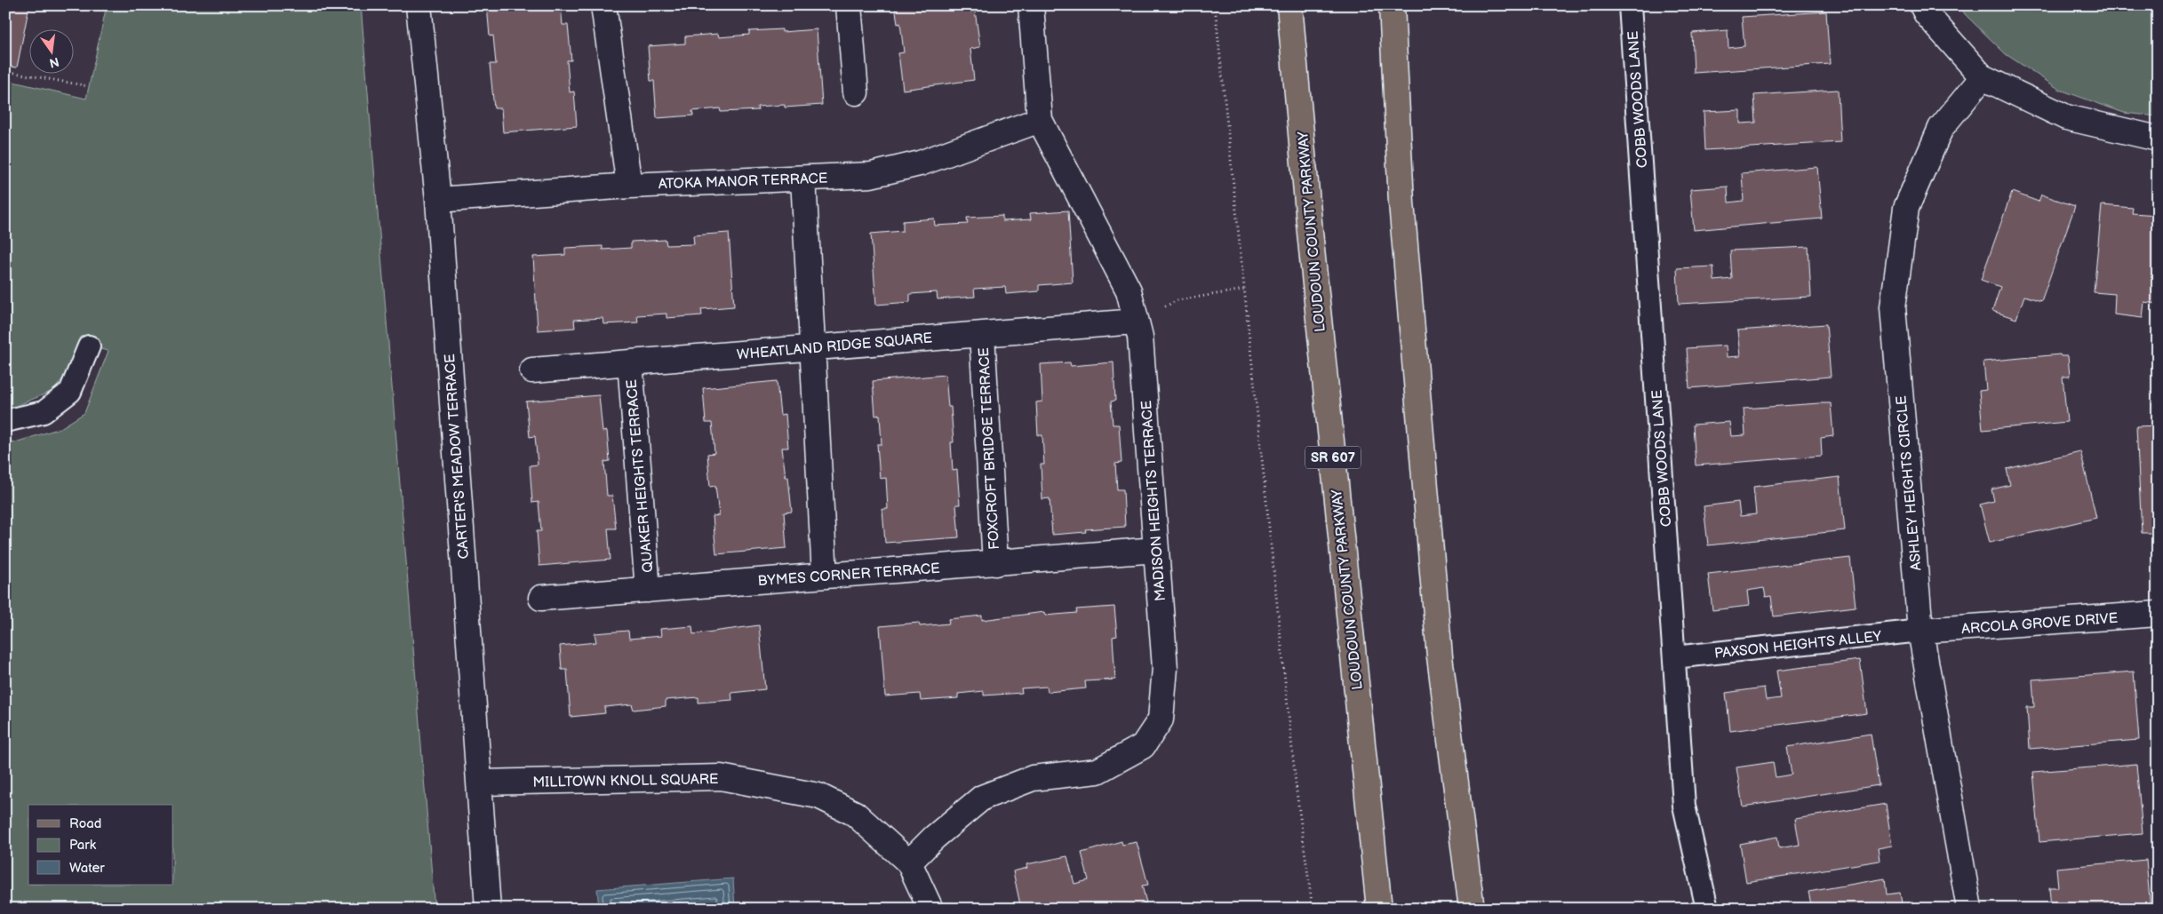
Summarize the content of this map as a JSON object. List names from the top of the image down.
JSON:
{
  "streets": {
    "main road": ["LOUDOUN COUNTY PARKWAY", "SR 607"],
    "street": [
      "ATOKA MANOR TERRACE",
      "WHEATLAND RIDGE SQUARE",
      "FOXCROFT BRIDGE TERRACE",
      "CARTER'S MEADOW TERRACE",
      "QUAKER HEIGHTS TERRACE",
      "ASHLEY HEIGHTS CIRCLE",
      "MADISON HEIGHTS TERRACE",
      "BYMES CORNER TERRACE",
      "ARCOLA GROVE DRIVE",
      "MILLTOWN KNOLL SQUARE"
    ],
    "lane": ["COBB WOODS LANE", "PAXSON HEIGHTS ALLEY"]
  },
  "crossings": [
    ["COBB WOODS LANE", "PAXSON HEIGHTS ALLEY"],
    ["ATOKA MANOR TERRACE", "CARTER'S MEADOW TERRACE"],
    ["ATOKA MANOR TERRACE", "MADISON HEIGHTS TERRACE"],
    ["WHEATLAND RIDGE SQUARE", "FOXCROFT BRIDGE TERRACE"],
    ["WHEATLAND RIDGE SQUARE", "QUAKER HEIGHTS TERRACE"],
    ["WHEATLAND RIDGE SQUARE", "MADISON HEIGHTS TERRACE"],
    ["FOXCROFT BRIDGE TERRACE", "BYMES CORNER TERRACE"],
    ["CARTER'S MEADOW TERRACE", "MILLTOWN KNOLL SQUARE"],
    ["QUAKER HEIGHTS TERRACE", "BYMES CORNER TERRACE"],
    ["ASHLEY HEIGHTS CIRCLE", "ARCOLA GROVE DRIVE"],
    ["ASHLEY HEIGHTS CIRCLE", "PAXSON HEIGHTS ALLEY"],
    ["MADISON HEIGHTS TERRACE", "BYMES CORNER TERRACE"],
    ["MADISON HEIGHTS TERRACE", "MILLTOWN KNOLL SQUARE"],
    ["ARCOLA GROVE DRIVE", "PAXSON HEIGHTS ALLEY"]
  ],
  "legend": ["Road", "Park", "Water"],
  "north": "bottom"
}
